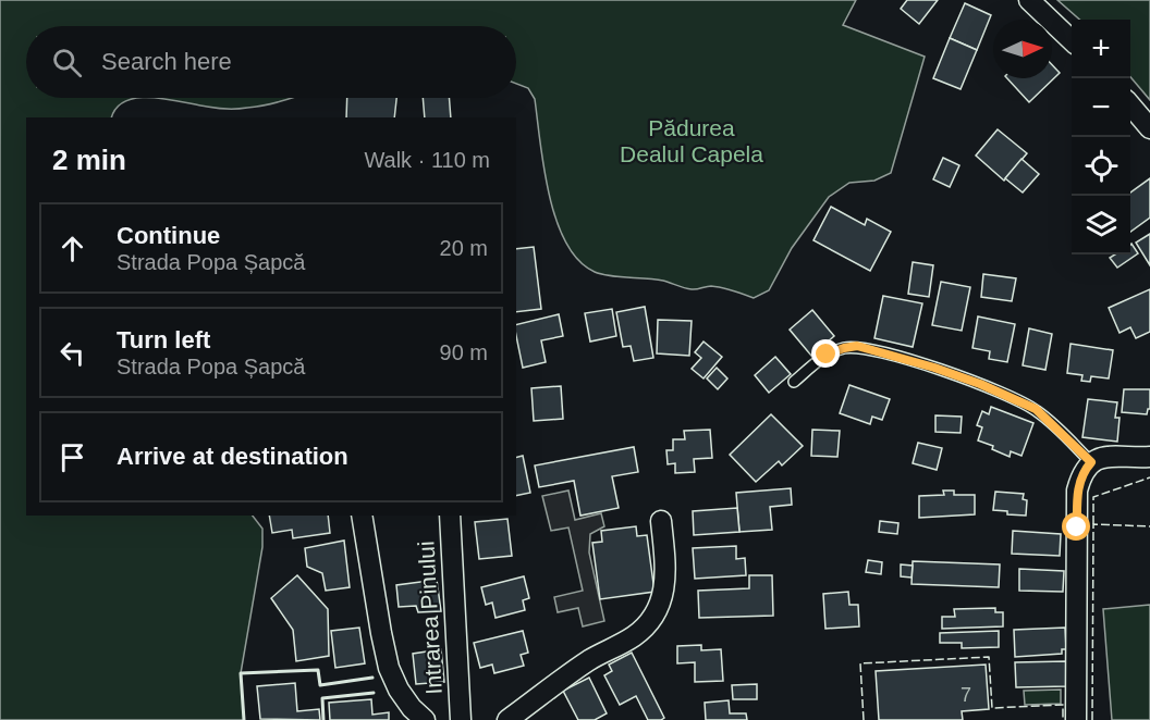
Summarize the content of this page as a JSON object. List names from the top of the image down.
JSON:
{
  "streets": {
    "street": ["Intrarea Pinului"]
  },
  "parks": ["Pădurea Dealul Capela"],
  "house_numbers": ["7"],
  "north": "right",
  "page": {
    "map_buttons": ["+", "−"],
    "search": "Search here",
    "heading": ["2 min", "Walk · 110 m"],
    "list": [
      ["Continue", "Strada Popa Șapcă", "20 m"],
      ["Turn left", "Strada Popa Șapcă", "90 m"],
      "Arrive at destination"
    ]
  }
}
